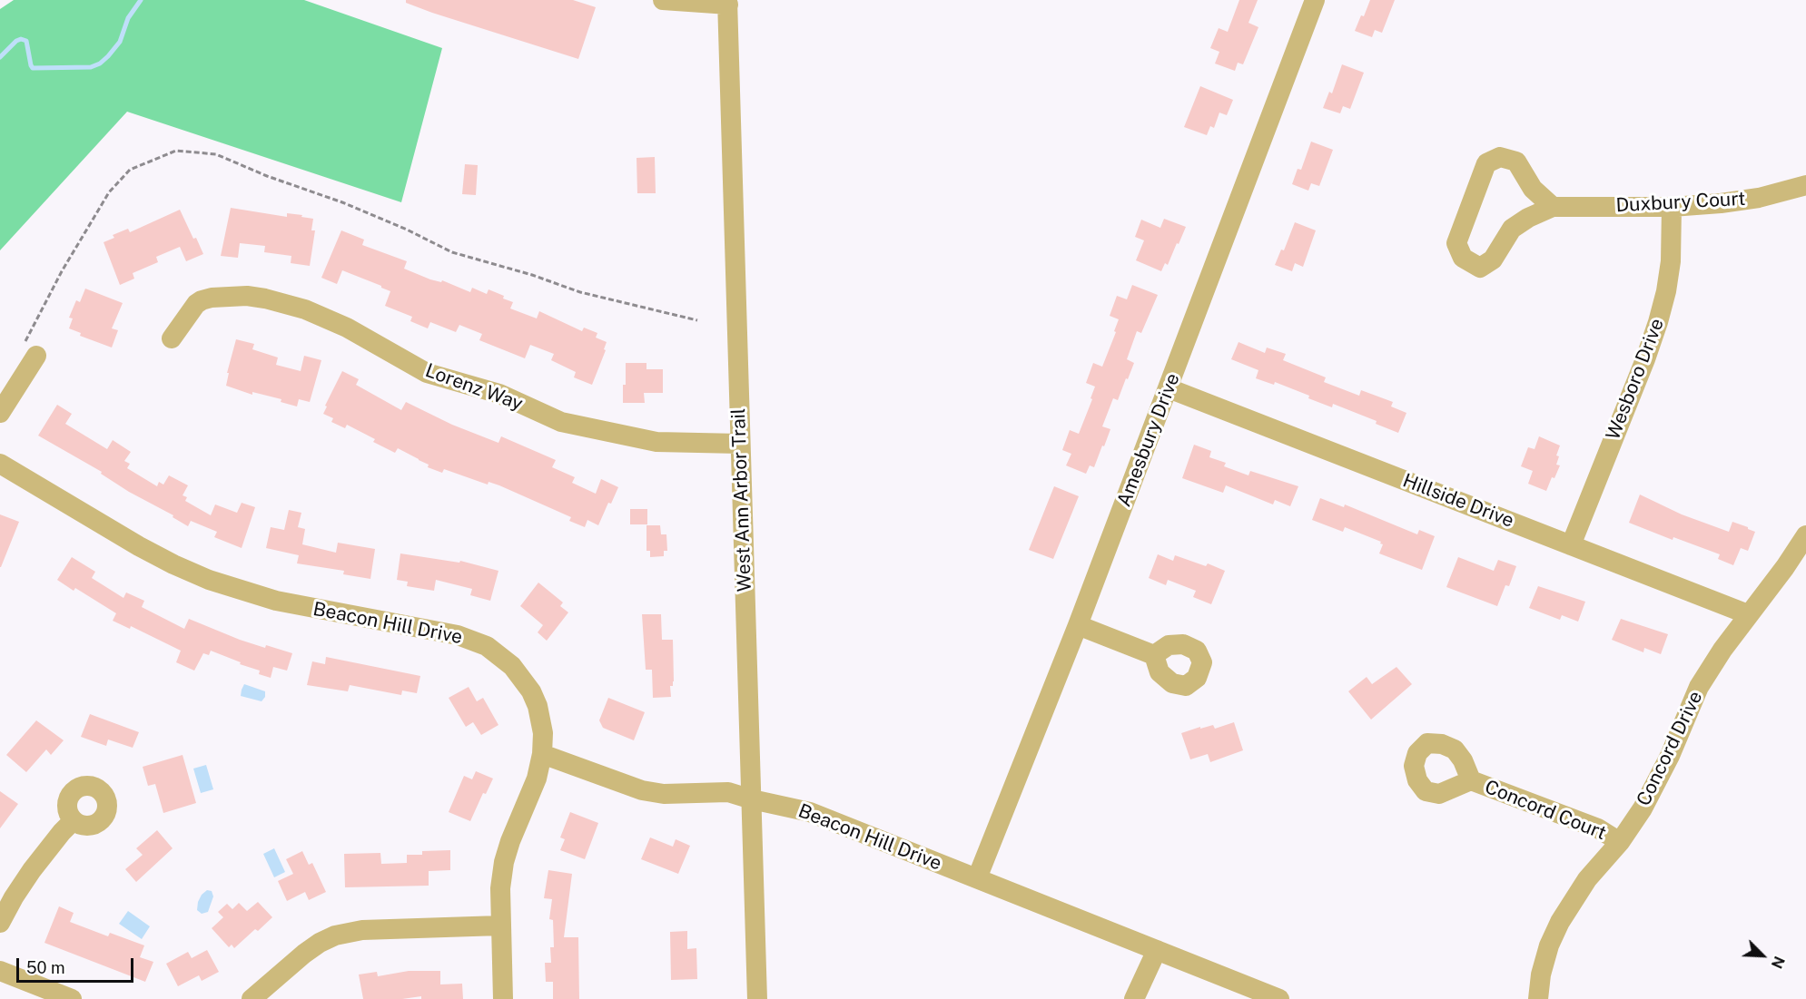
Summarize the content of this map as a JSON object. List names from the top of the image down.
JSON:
{
  "streets": {
    "street": [
      "Duxbury Court",
      "Wesboro Drive",
      "Lorenz Way",
      "Amesbury Drive",
      "West Ann Arbor Trail",
      "Hillside Drive",
      "Beacon Hill Drive",
      "Concord Drive",
      "Concord Court"
    ]
  },
  "crossings": [
    ["Duxbury Court", "Wesboro Drive"],
    ["Wesboro Drive", "Hillside Drive"],
    ["Lorenz Way", "West Ann Arbor Trail"],
    ["Amesbury Drive", "Hillside Drive"],
    ["Amesbury Drive", "Beacon Hill Drive"],
    ["West Ann Arbor Trail", "Beacon Hill Drive"],
    ["Hillside Drive", "Concord Drive"],
    ["Concord Drive", "Concord Court"]
  ],
  "scale_bar": "50 m",
  "north": "bottom right"
}
